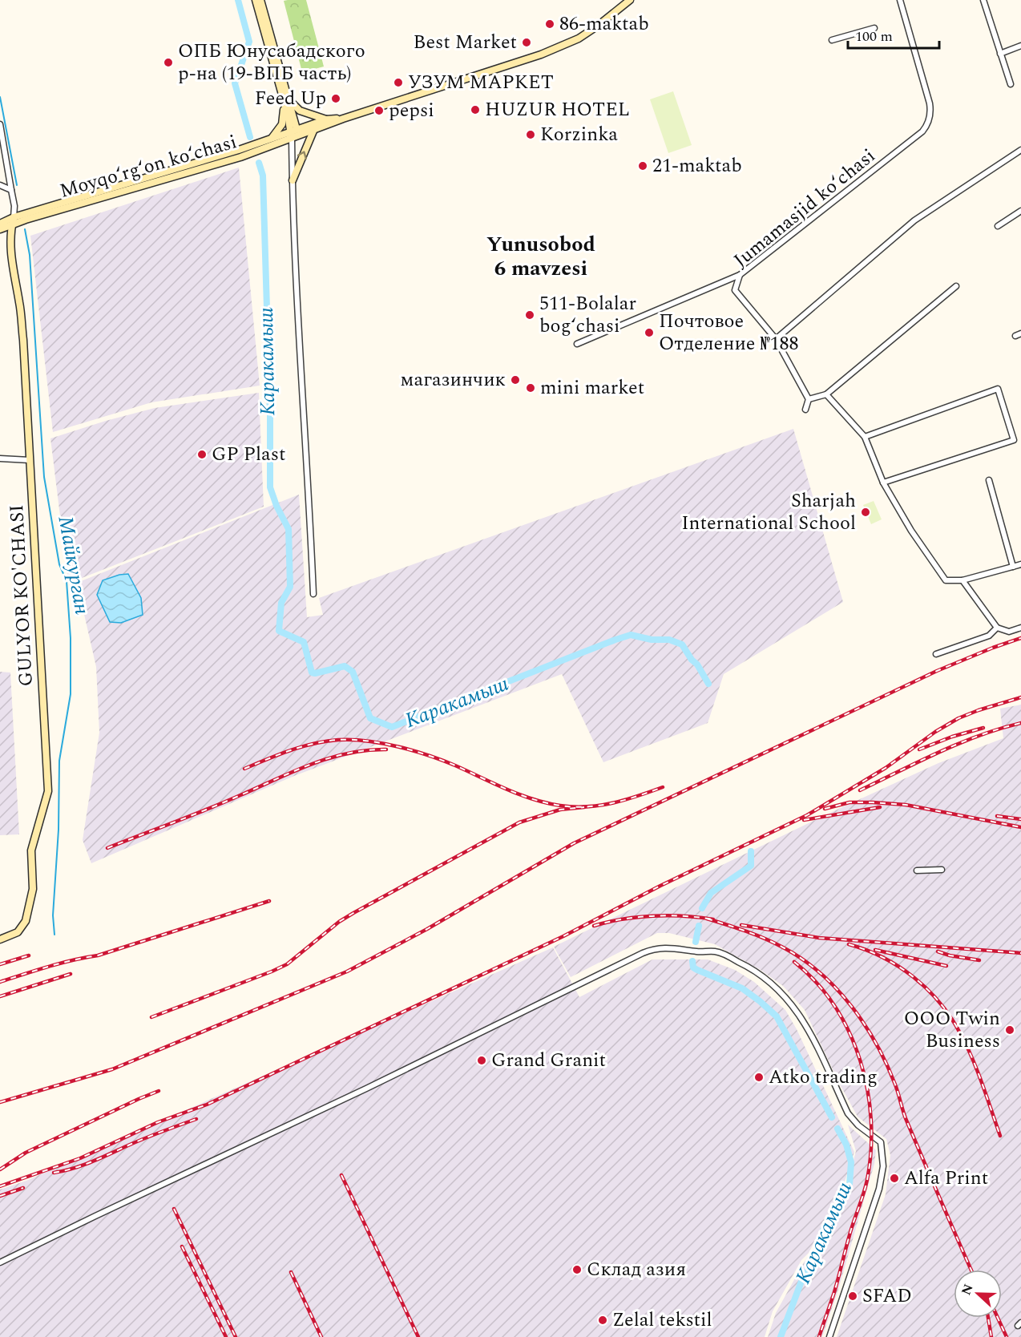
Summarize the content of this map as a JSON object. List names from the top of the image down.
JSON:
{
  "streets": {
    "street": ["Moyqoʻrgʻon koʻchasi", "Jumamasjid koʻchasi", "GULYOR KO'CHASI"]
  },
  "crossings": [
    ["Moyqoʻrgʻon koʻchasi", "GULYOR KO'CHASI"]
  ],
  "districts": ["Yunusobod 6 mavzesi"],
  "water": ["Каракамыш", "Майкурган"],
  "places": [
    "86-maktab",
    "Best Market",
    "ОПБ Юнусабадского р-на (19-ВПБ часть)",
    "УЗУМ МАРКЕТ",
    "Feed Up",
    "HUZUR HOTEL",
    "pepsi",
    "Korzinka",
    "21-maktab",
    "511-Bolalar bogʻchasi",
    "Почтовое Отделение №188",
    "магазинчик",
    "mini market",
    "GP Plast",
    "Sharjah International School",
    "ООО Twin Business",
    "Grand Granit",
    "Atko trading",
    "Alfa Print",
    "Склад азия",
    "SFAD",
    "Zelal tekstil"
  ],
  "scale_bar": "100 m",
  "north": "left"
}
